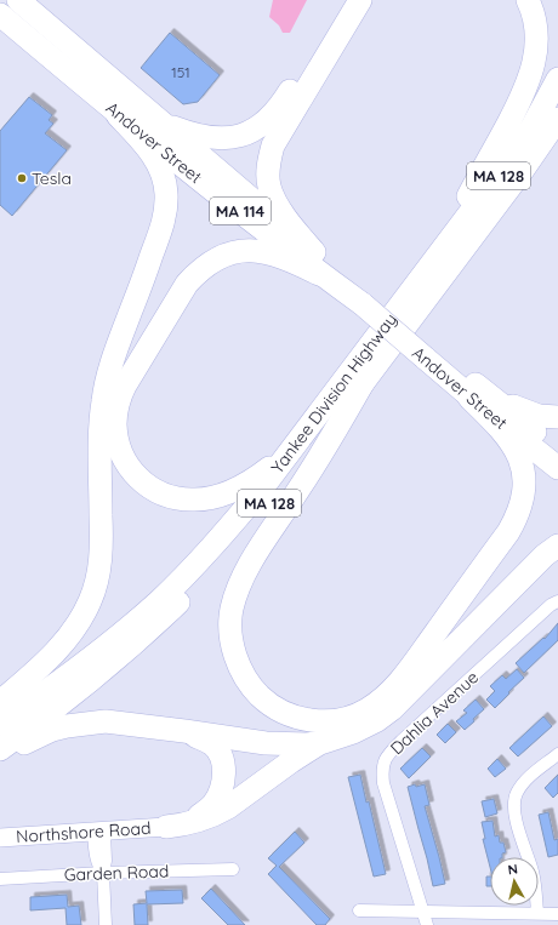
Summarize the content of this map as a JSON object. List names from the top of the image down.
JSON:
{
  "streets": {
    "highway": [
      "Andover Street",
      "MA 128",
      "MA 114",
      "Yankee Division Highway"
    ],
    "street": ["Dahlia Avenue", "Northshore Road", "Garden Road"]
  },
  "places": ["Tesla"],
  "house_numbers": ["151"],
  "north": "top"
}
